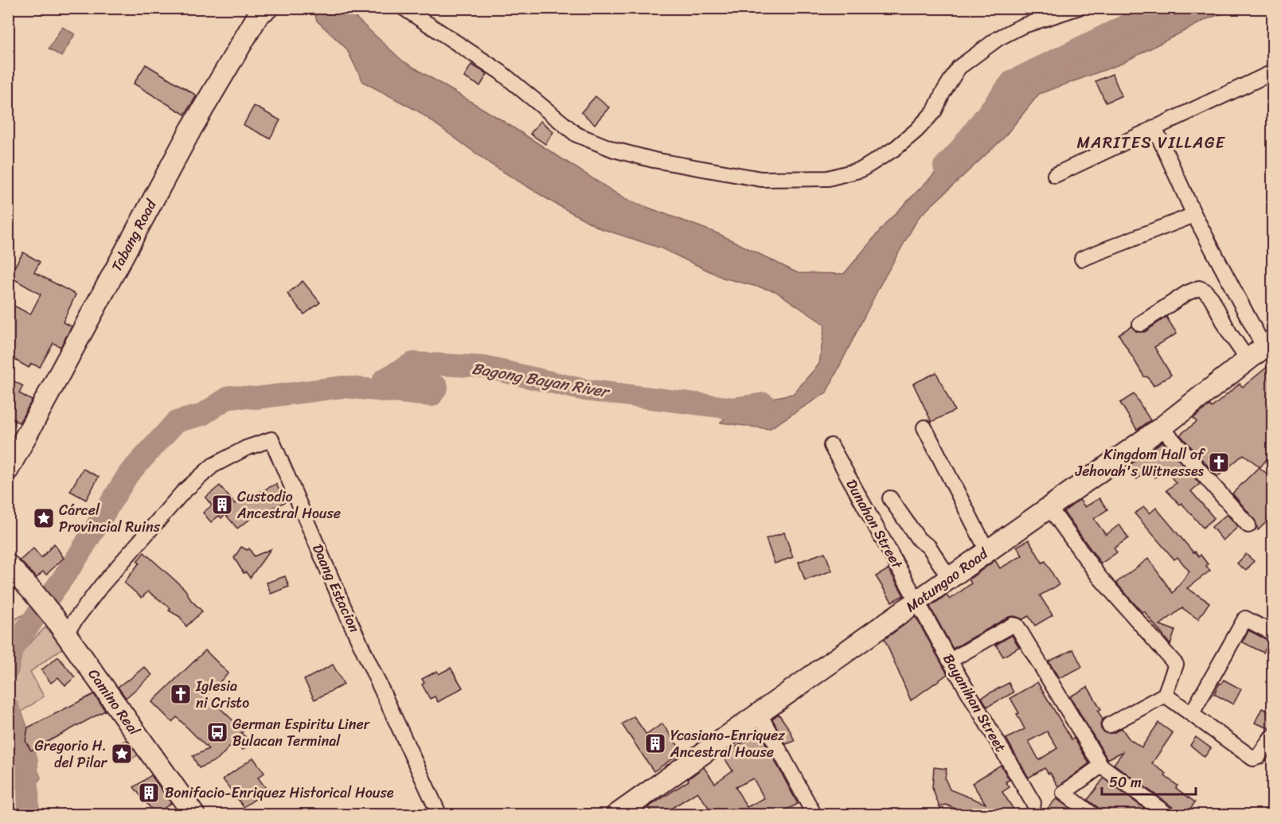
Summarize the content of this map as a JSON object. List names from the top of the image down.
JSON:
{
  "streets": {
    "main road": ["Tabang Road", "Matungao Road", "Camino Real"],
    "street": ["Dunahan Street", "Daang Estacion", "Bayanihan Street"]
  },
  "crossings": [
    ["Dunahan Street", "Matungao Road"],
    ["Dunahan Street", "Bayanihan Street"],
    ["Matungao Road", "Bayanihan Street"],
    ["Daang Estacion", "Camino Real"]
  ],
  "districts": ["MARITES VILLAGE"],
  "water": ["Bagong Bayan River"],
  "places": {
    "church": ["Kingdom Hall of Jehovah's Witnesses", "Iglesia ni Cristo"],
    "building": ["Custodio Ancestral House", "Ycasiano-Enriquez Ancestral House", "Bonifacio-Enriquez Historical House"],
    "place": ["Cárcel Provincial Ruins", "Gregorio H. del Pilar"],
    "bus stop": ["German Espiritu Liner Bulacan Terminal"]
  },
  "scale_bar": "50 m"
}
